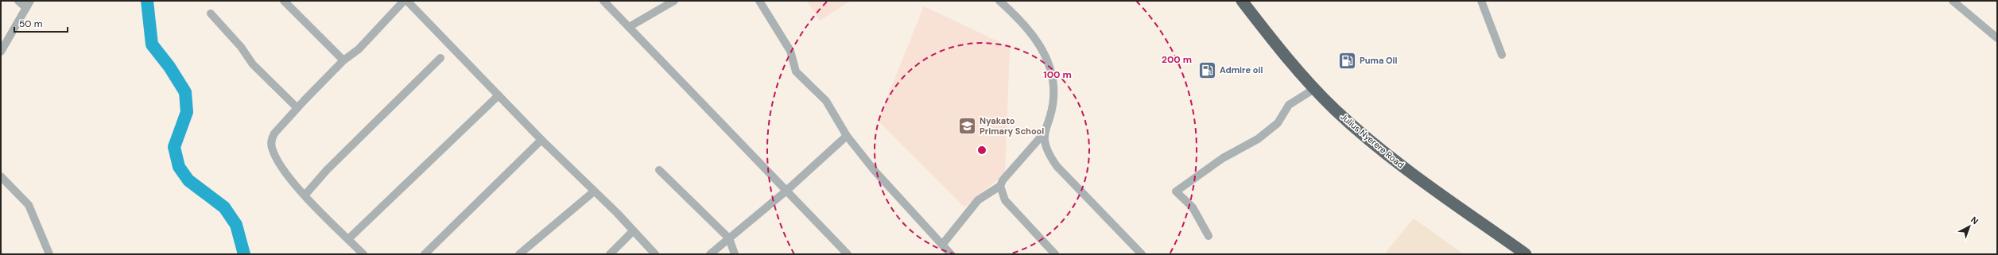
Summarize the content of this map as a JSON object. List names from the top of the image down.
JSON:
{
  "streets": {
    "highway": ["Julius Nyerere Road"]
  },
  "places": {
    "fuel station": ["Puma Oil", "Admire oil"],
    "school or university": ["Nyakato Primary School"]
  },
  "scale_bar": "50 m",
  "north": "top right",
  "rings": ["200 m", "100 m"]
}
